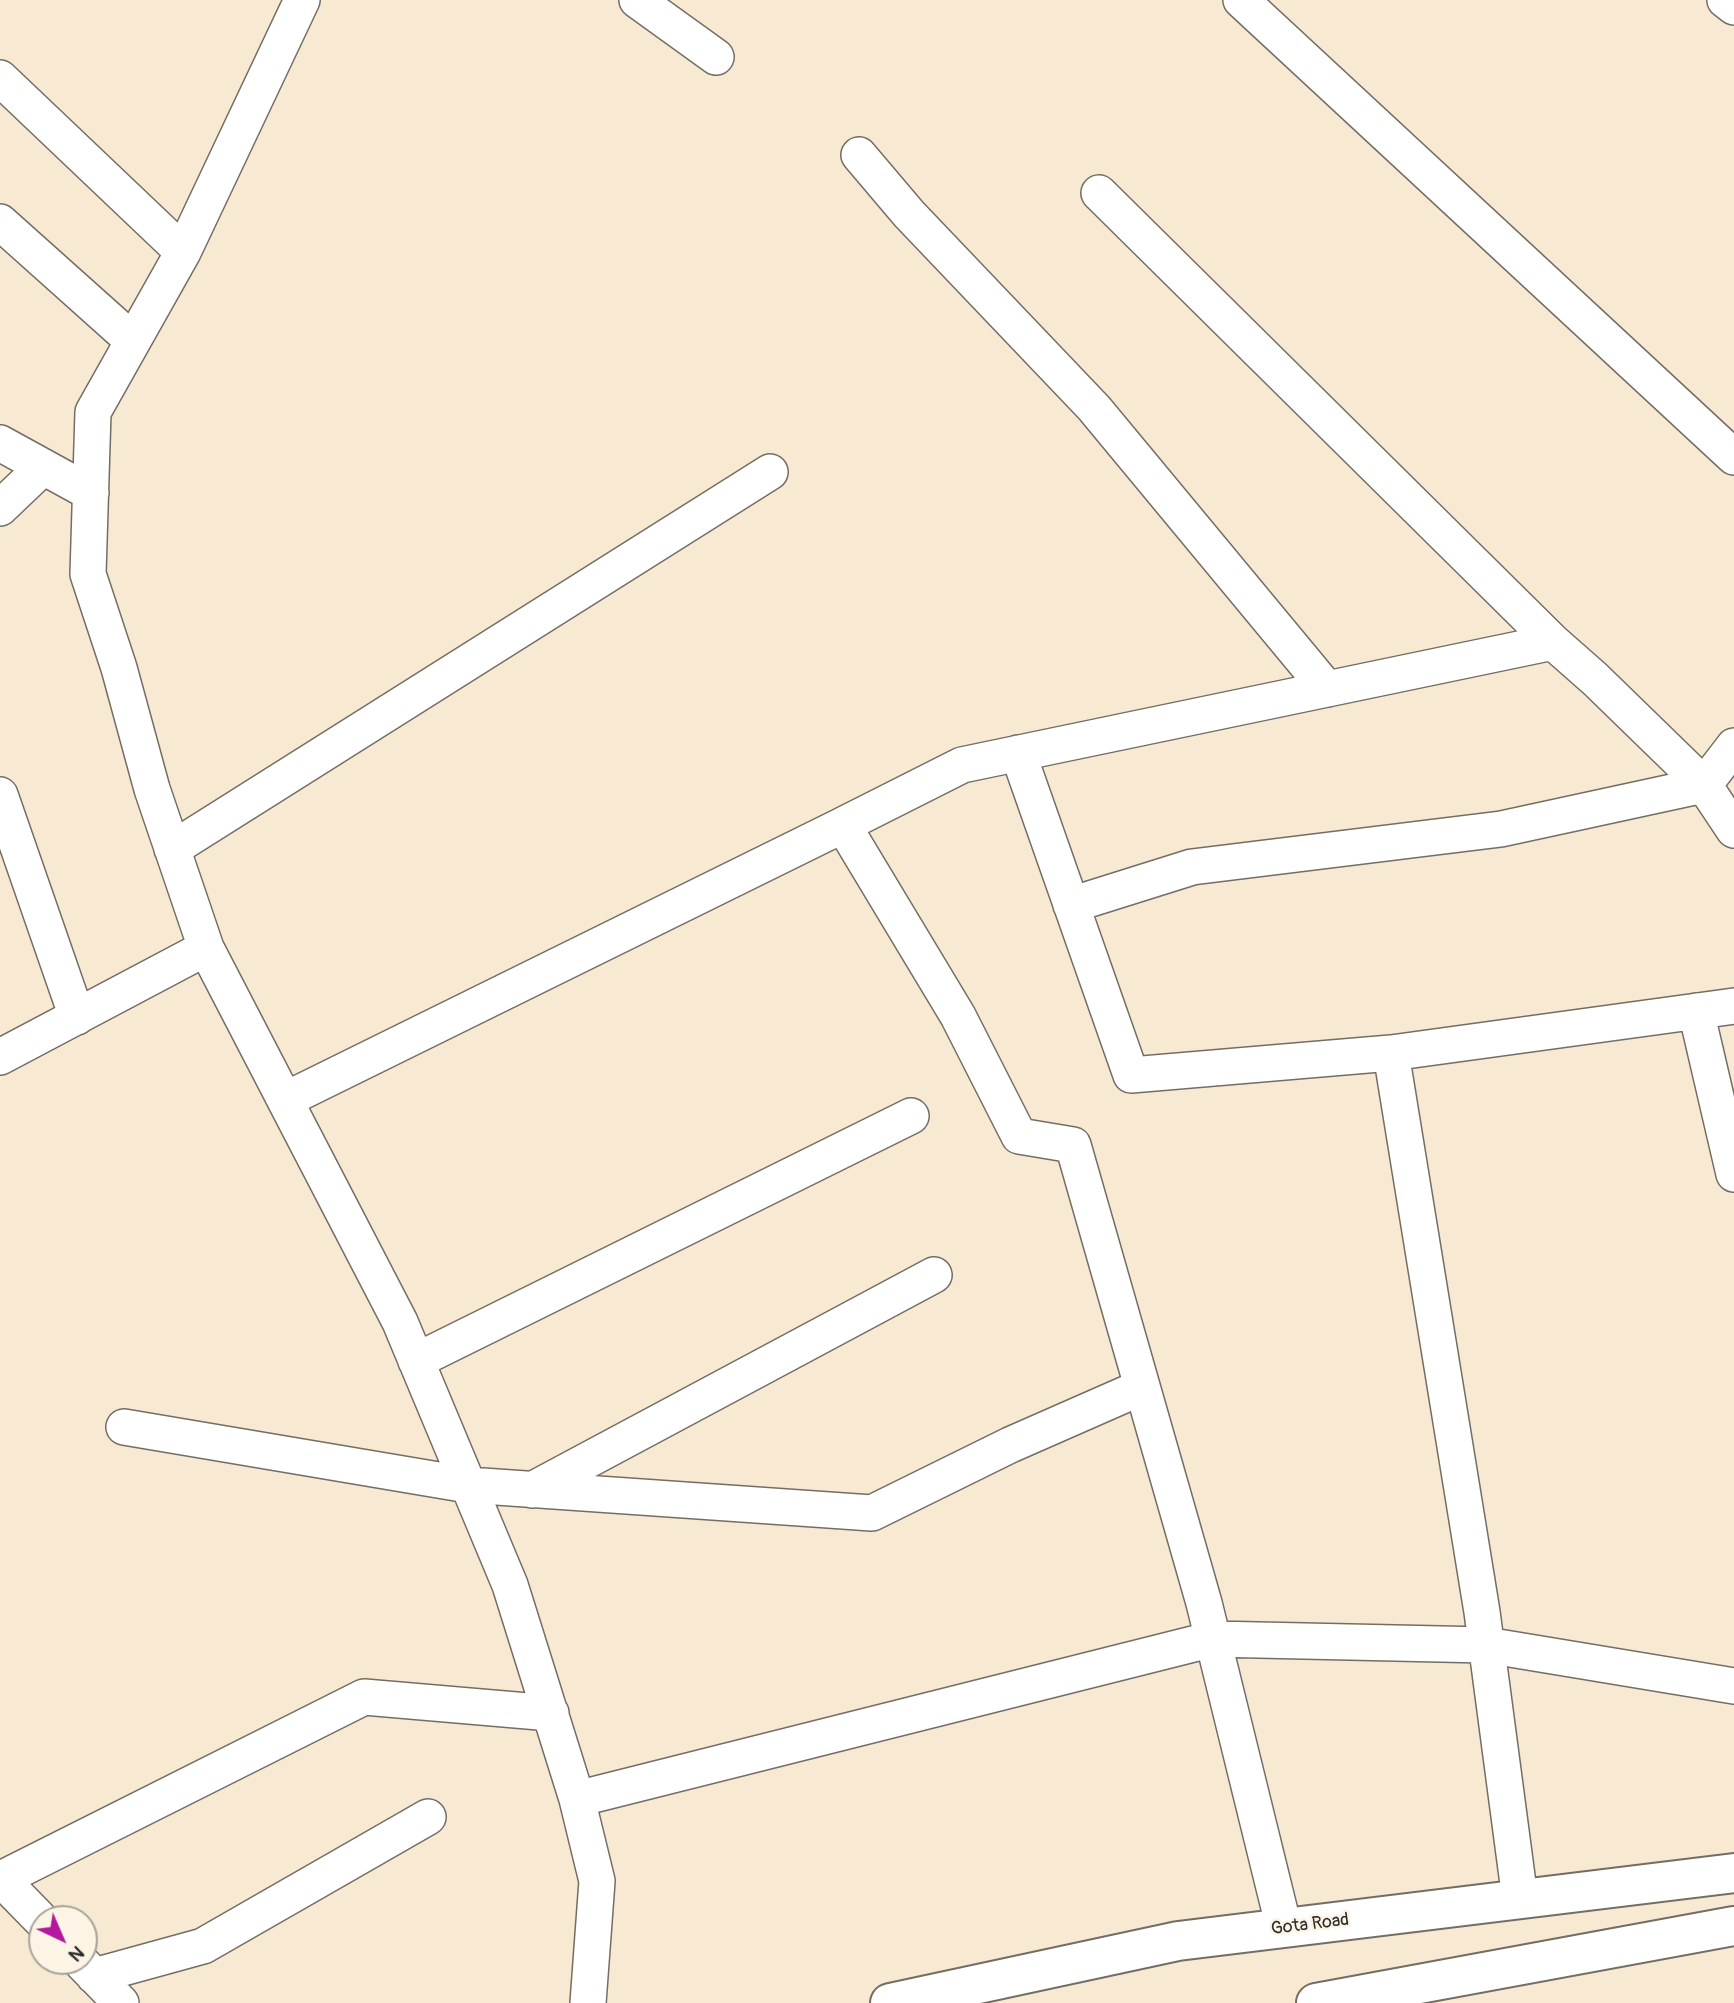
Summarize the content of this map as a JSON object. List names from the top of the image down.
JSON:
{
  "streets": {
    "main road": ["Gota Road"]
  },
  "north": "bottom right"
}
